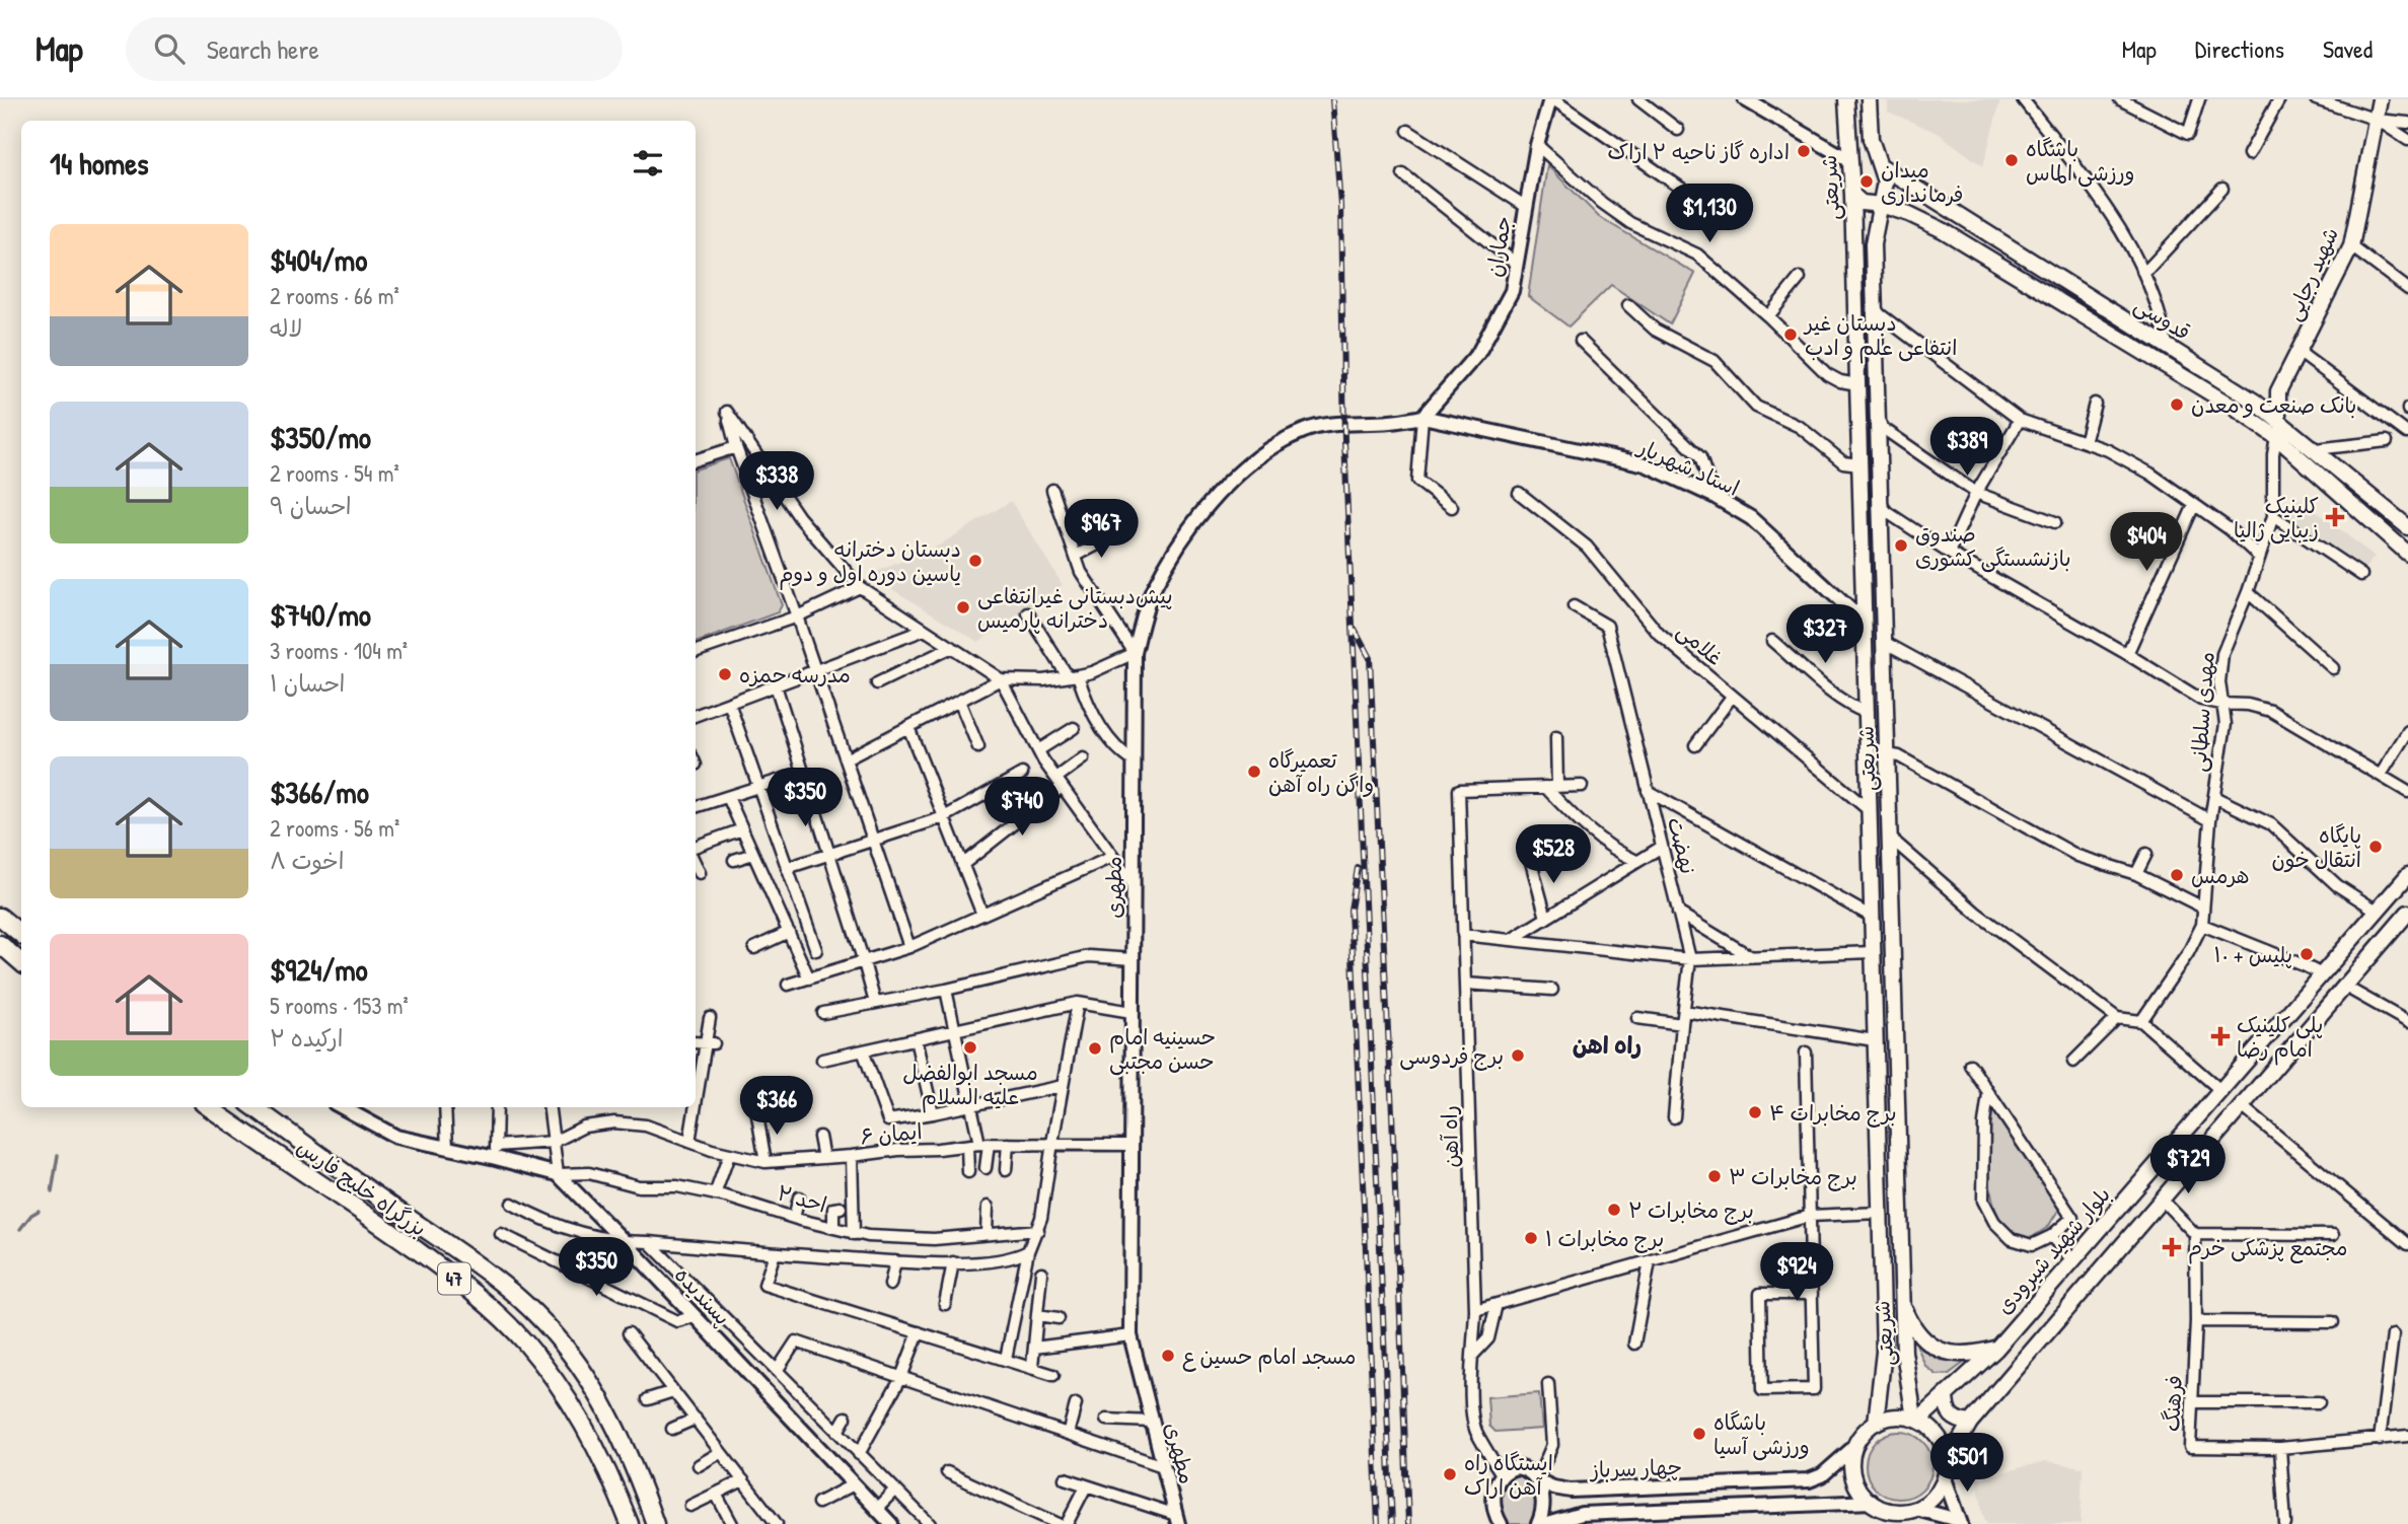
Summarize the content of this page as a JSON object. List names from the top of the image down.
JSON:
{
  "streets": {
    "highway": ["بزرگراه خلیج فارس", "47"],
    "main road": [
      "شریعتی",
      "شهید رجایی",
      "قدوسی",
      "بلوار شهید شیرودی"
    ],
    "street": [
      "جماران",
      "استاد شهریار",
      "غلامی",
      "مهدی سلطانی",
      "نهضت",
      "مطهری",
      "ایمان ۶",
      "راه آهن",
      "احد ۲",
      "پسندیده",
      "فرهنگ",
      "چهار سرباز"
    ]
  },
  "crossings": [
    ["شریعتی", "قدوسی"],
    ["شریعتی", "استاد شهریار"],
    ["شریعتی", "غلامی"],
    ["شریعتی", "بلوار شهید شیرودی"],
    ["شریعتی", "چهار سرباز"],
    ["جماران", "استاد شهریار"],
    ["جماران", "مطهری"],
    ["شهید رجایی", "قدوسی"],
    ["قدوسی", "مهدی سلطانی"],
    ["استاد شهریار", "مطهری"],
    ["مطهری", "ایمان ۶"],
    ["راه آهن", "چهار سرباز"],
    ["احد ۲", "پسندیده"],
    ["بلوار شهید شیرودی", "چهار سرباز"]
  ],
  "districts": ["راه اهن"],
  "places": {
    "other": [
      "اداره گاز ناحیه ۲ اراک",
      "باشگاه ورزشی الماس",
      "میدان فرمانداری",
      "دبستان غیر انتفاعی علم و ادب",
      "بانک صنعت و معدن",
      "صندوق بازنشستگی کشوری",
      "دبستان دخترانه یاسین دوره اول و دوم",
      "پیش‌دبستانی غیرانتفاعی دخترانه پارمیس",
      "مدرسه حمزه",
      "تعمیرگاه واگن راه آهن",
      "پایگاه انتقال خون",
      "هرمس",
      "پلیس + ۱۰",
      "مسجد ابوالفضل علیه السلام",
      "حسینیه امام حسن مجتبی",
      "برج فردوسی",
      "برج مخابرات ۴",
      "برج مخابرات ۳",
      "برج مخابرات ۲",
      "برج مخابرات ۱",
      "مسجد امام حسین ع",
      "باشگاه ورزشی آسیا",
      "ایستگاه راه آهن اراک"
    ],
    "health": ["کلینیک زیبایی ژالیا", "پلی کلینیک امام رضا", "مجتمع پزشکی خرم"]
  },
  "page": {
    "header": "Map",
    "search": "Search here",
    "nav": ["Map", "Directions", "Saved"],
    "heading": "14 homes",
    "price": [
      "$1,130",
      "$389",
      "$338",
      "$967",
      "$404",
      "$327",
      "$350",
      "$740",
      "$528",
      "$366",
      "$729",
      "$350",
      "$924",
      "$501"
    ],
    "list": [
      {
        "name": "$404/mo",
        "note": "2 rooms · 66 m² · لاله"
      },
      {
        "name": "$350/mo",
        "note": "2 rooms · 54 m² · احسان ۹"
      },
      {
        "name": "$740/mo",
        "note": "3 rooms · 104 m² · احسان ۱"
      },
      {
        "name": "$366/mo",
        "note": "2 rooms · 56 m² · اخوت ۸"
      },
      {
        "name": "$924/mo",
        "note": "5 rooms · 153 m² · ارکیده ۲"
      }
    ]
  }
}
